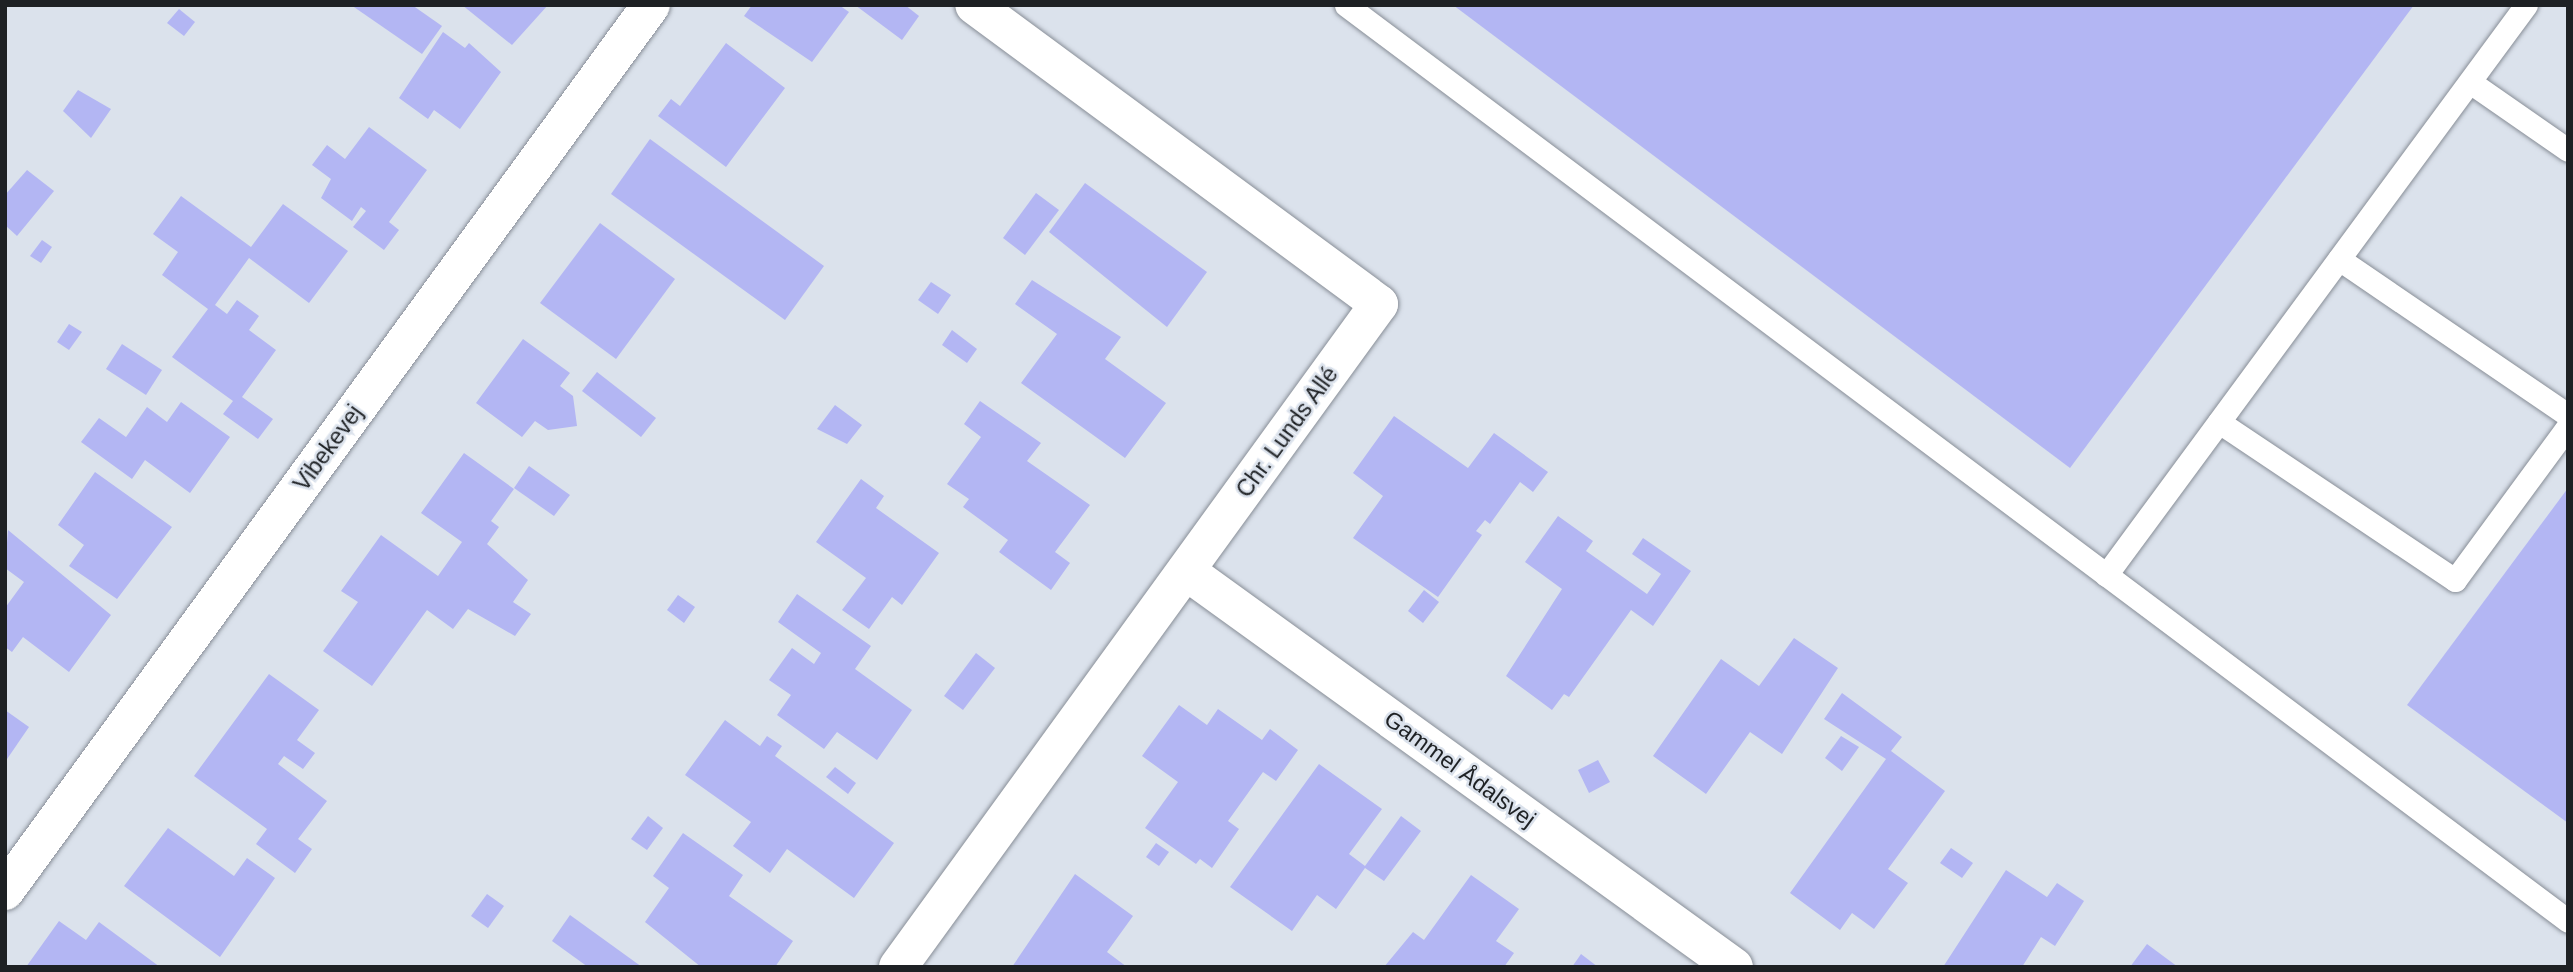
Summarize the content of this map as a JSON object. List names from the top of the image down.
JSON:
{
  "streets": {
    "street": ["Chr. Lunds Allé", "Vibekevej", "Gammel Ådalsvej"]
  },
  "crossings": [
    ["Chr. Lunds Allé", "Gammel Ådalsvej"]
  ]
}
